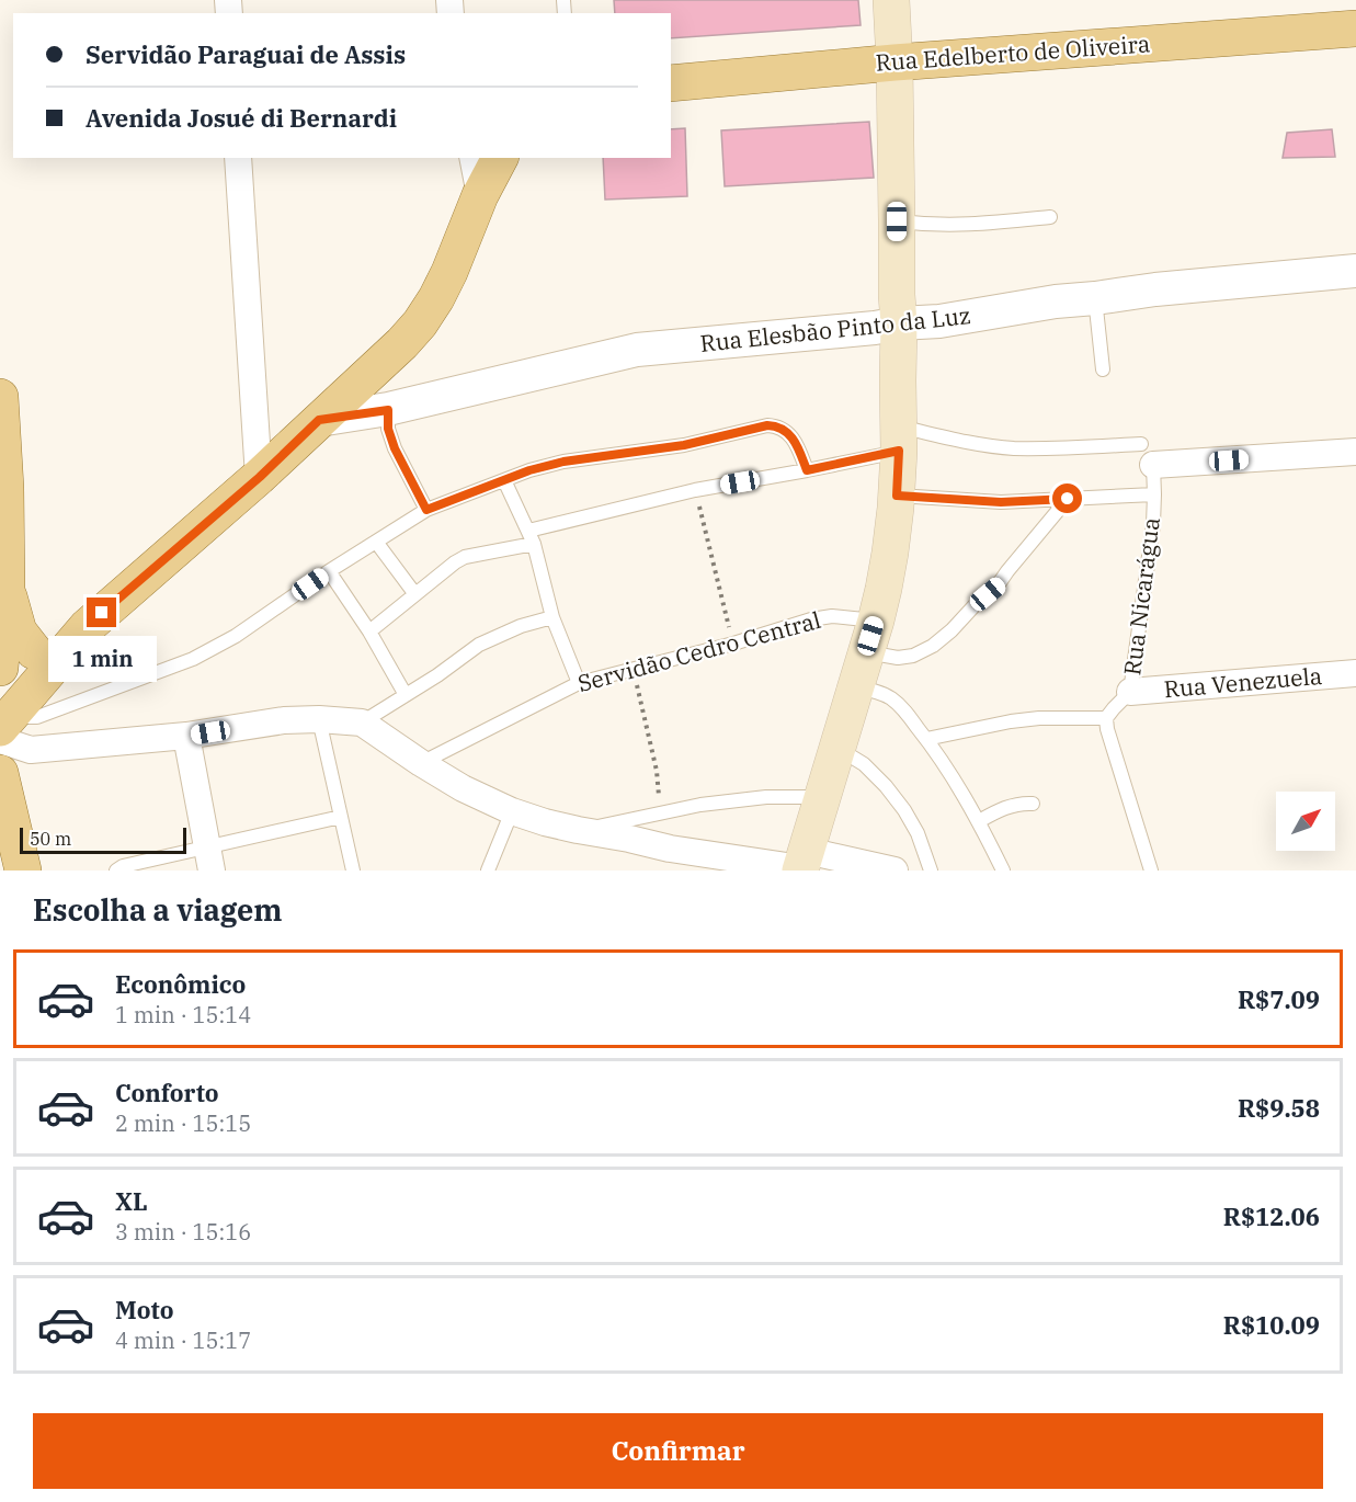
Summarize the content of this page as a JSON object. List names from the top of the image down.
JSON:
{
  "streets": {
    "main road": ["Rua Edelberto de Oliveira"],
    "street": ["Rua Elesbão Pinto da Luz", "Rua Venezuela"],
    "lane": ["Rua Nicarágua", "Servidão Cedro Central"]
  },
  "crossings": [
    ["Rua Nicarágua", "Rua Venezuela"]
  ],
  "scale_bar": "50 m",
  "north": "top right",
  "page": {
    "banner": ["Servidão Paraguai de Assis", "Avenida Josué di Bernardi"],
    "bubble": "1 min",
    "scale": "50 m",
    "heading": "Escolha a viagem",
    "list": [
      {
        "name": "Econômico",
        "note": "1 min · 15:14",
        "value": "R$7.09"
      },
      {
        "name": "Conforto",
        "note": "2 min · 15:15",
        "value": "R$9.58"
      },
      {
        "name": "XL",
        "note": "3 min · 15:16",
        "value": "R$12.06"
      },
      {
        "name": "Moto",
        "note": "4 min · 15:17",
        "value": "R$10.09"
      }
    ],
    "buttons": "Confirmar"
  }
}
